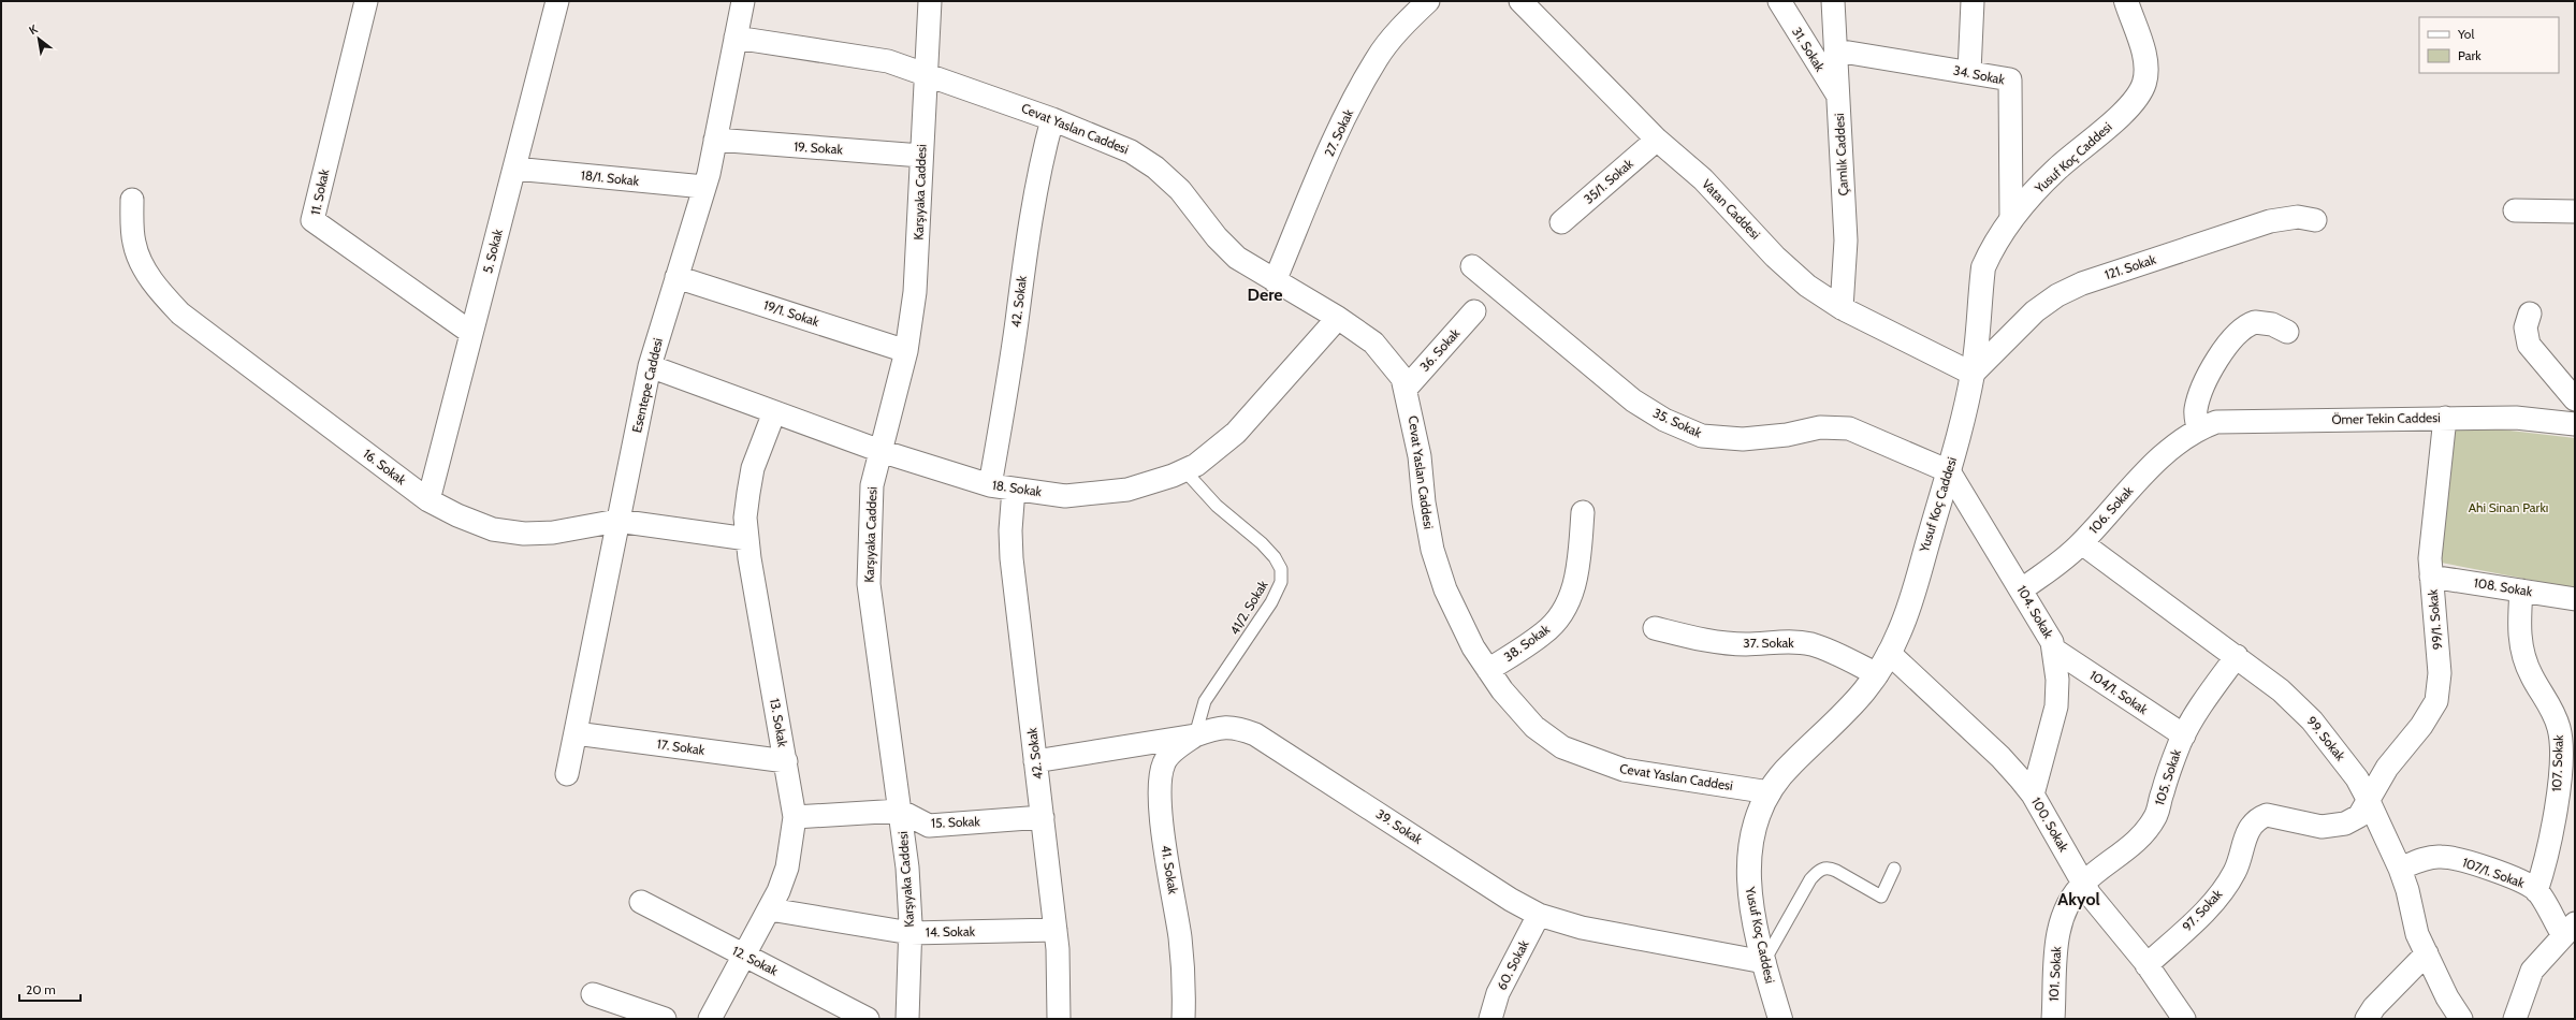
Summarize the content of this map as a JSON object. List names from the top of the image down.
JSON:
{
  "streets": {
    "street": [
      "31. Sokak",
      "34. Sokak",
      "Cevat Yaslan Caddesi",
      "27. Sokak",
      "19. Sokak",
      "Çamlık Caddesi",
      "Yusuf Koç Caddesi",
      "18/1. Sokak",
      "35/1. Sokak",
      "11. Sokak",
      "Karşıyaka Caddesi",
      "Vatan Caddesi",
      "5. Sokak",
      "121. Sokak",
      "42. Sokak",
      "19/1. Sokak",
      "36. Sokak",
      "Esentepe Caddesi",
      "Ömer Tekin Caddesi",
      "35. Sokak",
      "16. Sokak",
      "18. Sokak",
      "106. Sokak",
      "108. Sokak",
      "104. Sokak",
      "99/1. Sokak",
      "38. Sokak",
      "37. Sokak",
      "104/1. Sokak",
      "13. Sokak",
      "99. Sokak",
      "17. Sokak",
      "107. Sokak",
      "105. Sokak",
      "15. Sokak",
      "100. Sokak",
      "39. Sokak",
      "41. Sokak",
      "107/1. Sokak",
      "97. Sokak",
      "14. Sokak",
      "12. Sokak",
      "60. Sokak",
      "101. Sokak"
    ],
    "lane": ["41/2. Sokak"]
  },
  "crossings": [
    ["31. Sokak", "Çamlık Caddesi"],
    ["34. Sokak", "Çamlık Caddesi"],
    ["34. Sokak", "Yusuf Koç Caddesi"],
    ["Cevat Yaslan Caddesi", "27. Sokak"],
    ["Cevat Yaslan Caddesi", "Yusuf Koç Caddesi"],
    ["Cevat Yaslan Caddesi", "Karşıyaka Caddesi"],
    ["Cevat Yaslan Caddesi", "42. Sokak"],
    ["Cevat Yaslan Caddesi", "36. Sokak"],
    ["Cevat Yaslan Caddesi", "Esentepe Caddesi"],
    ["Cevat Yaslan Caddesi", "18. Sokak"],
    ["Cevat Yaslan Caddesi", "38. Sokak"],
    ["19. Sokak", "Karşıyaka Caddesi"],
    ["19. Sokak", "Esentepe Caddesi"],
    ["Çamlık Caddesi", "Vatan Caddesi"],
    ["Yusuf Koç Caddesi", "Vatan Caddesi"],
    ["Yusuf Koç Caddesi", "121. Sokak"],
    ["Yusuf Koç Caddesi", "35. Sokak"],
    ["Yusuf Koç Caddesi", "104. Sokak"],
    ["Yusuf Koç Caddesi", "37. Sokak"],
    ["Yusuf Koç Caddesi", "100. Sokak"],
    ["Yusuf Koç Caddesi", "39. Sokak"],
    ["18/1. Sokak", "5. Sokak"],
    ["18/1. Sokak", "Esentepe Caddesi"],
    ["35/1. Sokak", "Vatan Caddesi"],
    ["11. Sokak", "5. Sokak"],
    ["Karşıyaka Caddesi", "19/1. Sokak"],
    ["Karşıyaka Caddesi", "18. Sokak"],
    ["Karşıyaka Caddesi", "15. Sokak"],
    ["Karşıyaka Caddesi", "14. Sokak"],
    ["Vatan Caddesi", "121. Sokak"],
    ["5. Sokak", "16. Sokak"],
    ["42. Sokak", "18. Sokak"],
    ["42. Sokak", "15. Sokak"],
    ["42. Sokak", "39. Sokak"],
    ["42. Sokak", "14. Sokak"],
    ["19/1. Sokak", "Esentepe Caddesi"],
    ["Esentepe Caddesi", "16. Sokak"],
    ["Esentepe Caddesi", "18. Sokak"],
    ["Esentepe Caddesi", "17. Sokak"],
    ["Ömer Tekin Caddesi", "106. Sokak"],
    ["Ömer Tekin Caddesi", "99/1. Sokak"],
    ["35. Sokak", "104. Sokak"],
    ["16. Sokak", "13. Sokak"],
    ["18. Sokak", "41/2. Sokak"],
    ["18. Sokak", "13. Sokak"],
    ["106. Sokak", "104. Sokak"],
    ["106. Sokak", "99. Sokak"],
    ["108. Sokak", "99/1. Sokak"],
    ["108. Sokak", "107. Sokak"],
    ["41/2. Sokak", "39. Sokak"],
    ["41/2. Sokak", "41. Sokak"],
    ["104. Sokak", "104/1. Sokak"],
    ["104. Sokak", "100. Sokak"],
    ["99/1. Sokak", "99. Sokak"],
    ["99/1. Sokak", "97. Sokak"],
    ["104/1. Sokak", "105. Sokak"],
    ["13. Sokak", "17. Sokak"],
    ["13. Sokak", "14. Sokak"],
    ["13. Sokak", "12. Sokak"],
    ["99. Sokak", "105. Sokak"],
    ["99. Sokak", "107/1. Sokak"],
    ["99. Sokak", "97. Sokak"],
    ["107. Sokak", "107/1. Sokak"],
    ["105. Sokak", "100. Sokak"],
    ["105. Sokak", "101. Sokak"],
    ["100. Sokak", "97. Sokak"],
    ["100. Sokak", "101. Sokak"],
    ["39. Sokak", "41. Sokak"],
    ["39. Sokak", "60. Sokak"]
  ],
  "districts": ["Dere", "Akyol"],
  "parks": ["Ahi Sinan Parkı"],
  "legend": ["Yol", "Park"],
  "scale_bar": "20 m",
  "north": "top left"
}
